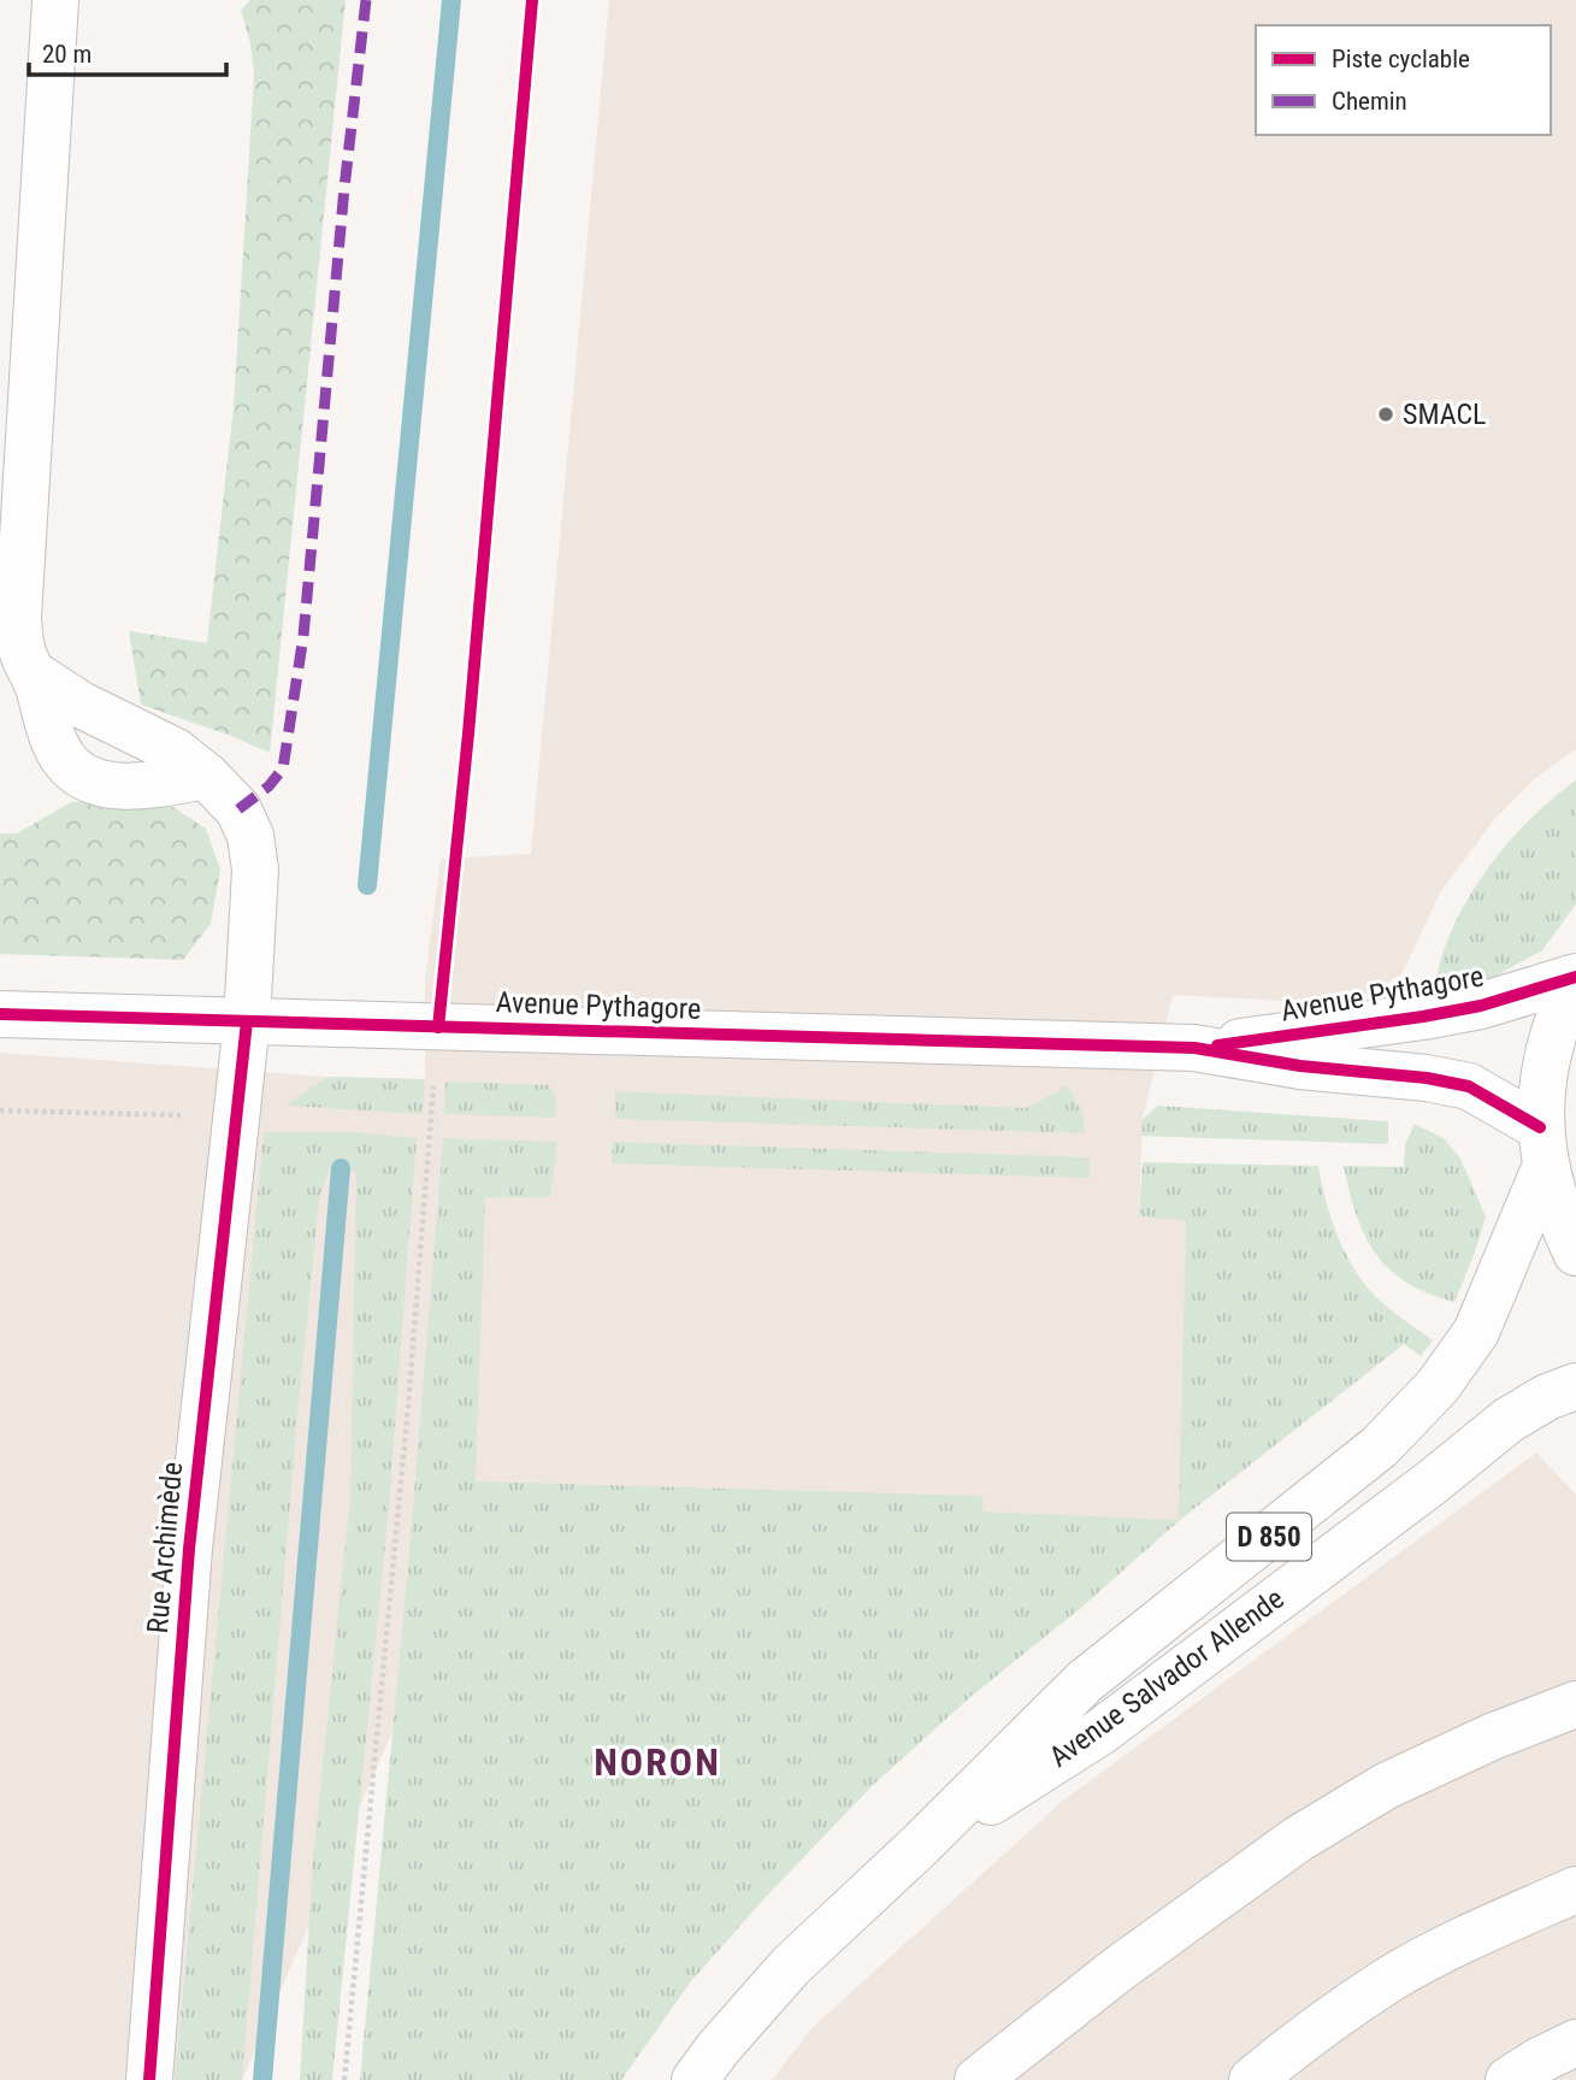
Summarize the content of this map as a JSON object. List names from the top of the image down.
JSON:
{
  "streets": {
    "street": [
      "Avenue Pythagore",
      "D 850",
      "Rue Archimède",
      "Avenue Salvador Allende"
    ]
  },
  "crossings": [
    ["Avenue Pythagore", "Rue Archimède"],
    ["Avenue Pythagore", "Avenue Salvador Allende"]
  ],
  "districts": ["NORON"],
  "places": ["SMACL"],
  "legend": ["Piste cyclable", "Chemin"],
  "scale_bar": "20 m"
}
